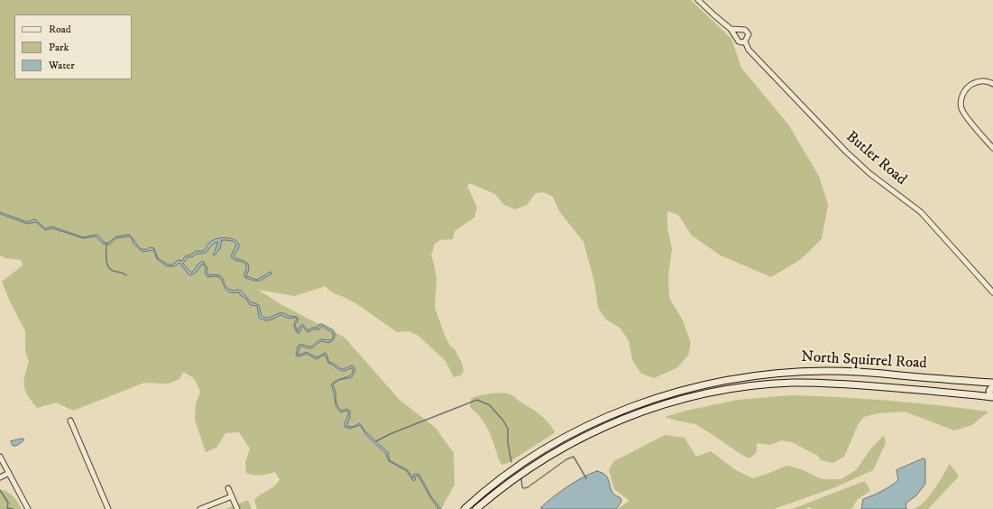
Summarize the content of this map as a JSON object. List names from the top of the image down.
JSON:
{
  "streets": {
    "main road": ["North Squirrel Road"],
    "street": ["Butler Road"]
  },
  "legend": ["Road", "Park", "Water"]
}
